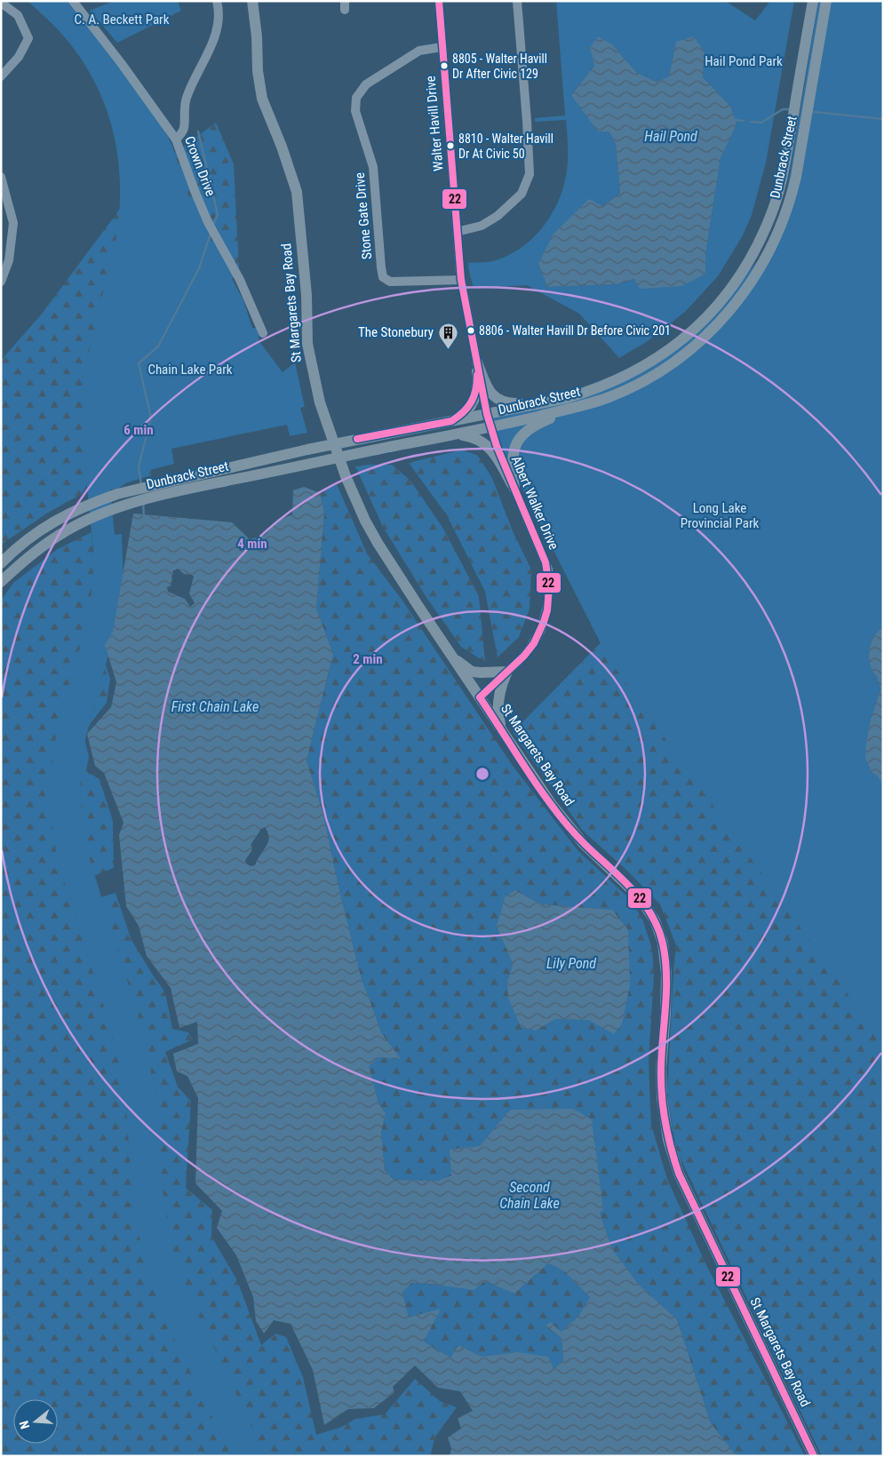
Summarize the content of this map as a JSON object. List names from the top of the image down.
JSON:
{
  "streets": {
    "main road": ["Dunbrack Street", "St Margarets Bay Road"],
    "street": [
      "Walter Havill Drive",
      "Crown Drive",
      "Stone Gate Drive",
      "Albert Walker Drive"
    ]
  },
  "crossings": [
    ["Walter Havill Drive", "Dunbrack Street"],
    ["Walter Havill Drive", "Stone Gate Drive"],
    ["Walter Havill Drive", "Albert Walker Drive"],
    ["Dunbrack Street", "Albert Walker Drive"],
    ["St Margarets Bay Road", "Albert Walker Drive"]
  ],
  "water": [
    "Hail Pond",
    "First Chain Lake",
    "Lily Pond",
    "Second Chain Lake"
  ],
  "parks": [
    "C. A. Beckett Park",
    "Hail Pond Park",
    "Chain Lake Park",
    "Long Lake Provincial Park"
  ],
  "places": {
    "other": ["8805 - Walter Havill Dr After Civic 129", "8810 - Walter Havill Dr At Civic 50", "8806 - Walter Havill Dr Before Civic 201"],
    "building": ["The Stonebury"]
  },
  "lines": ["transit line 22"],
  "north": "left",
  "rings": ["6 min", "4 min", "2 min"]
}
